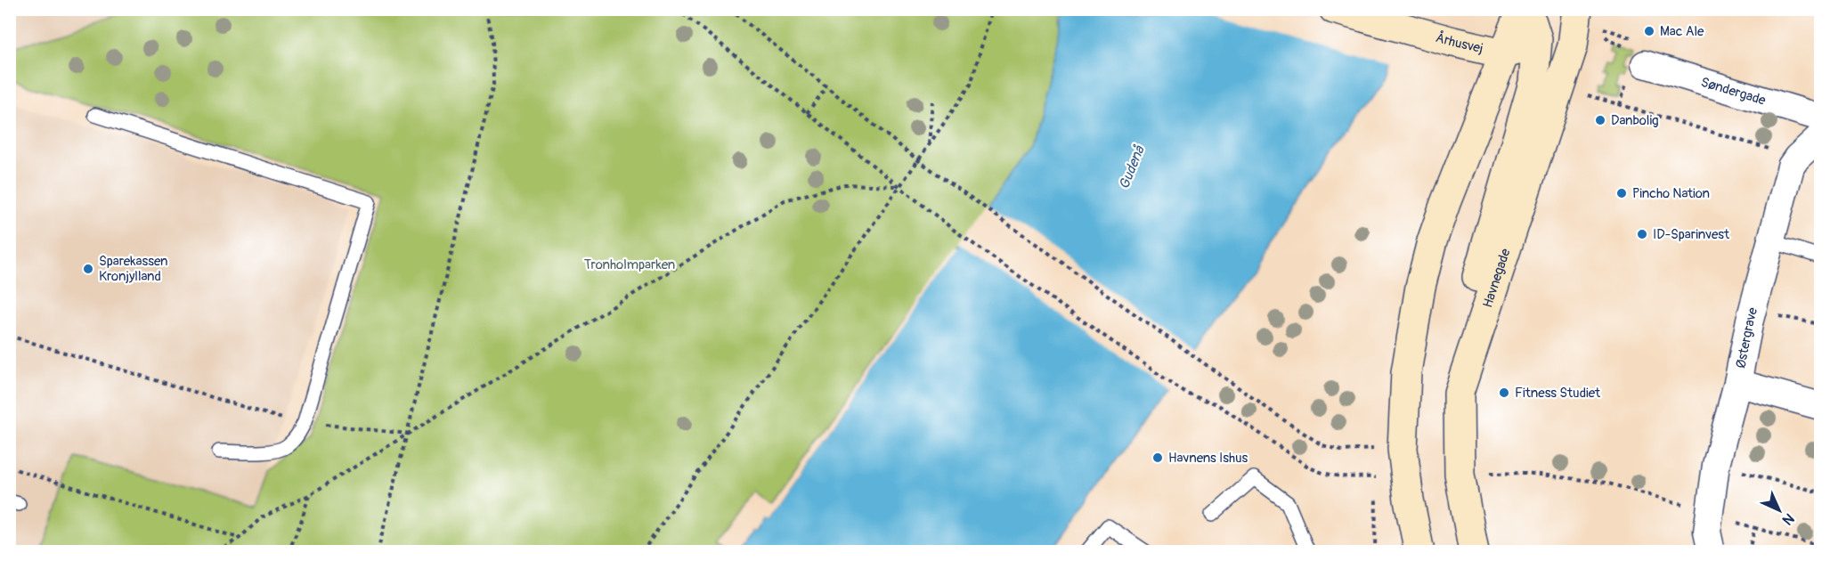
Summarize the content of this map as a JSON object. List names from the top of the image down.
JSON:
{
  "streets": {
    "main road": ["Århusvej", "Havnegade"],
    "street": ["Søndergade", "Østergrave"]
  },
  "water": ["Gudenå"],
  "parks": ["Tronholmparken"],
  "places": [
    "Mac Ale",
    "Danbolig",
    "Pincho Nation",
    "ID-Sparinvest",
    "Sparekassen Kronjylland",
    "Fitness Studiet",
    "Havnens Ishus"
  ],
  "north": "bottom right"
}
